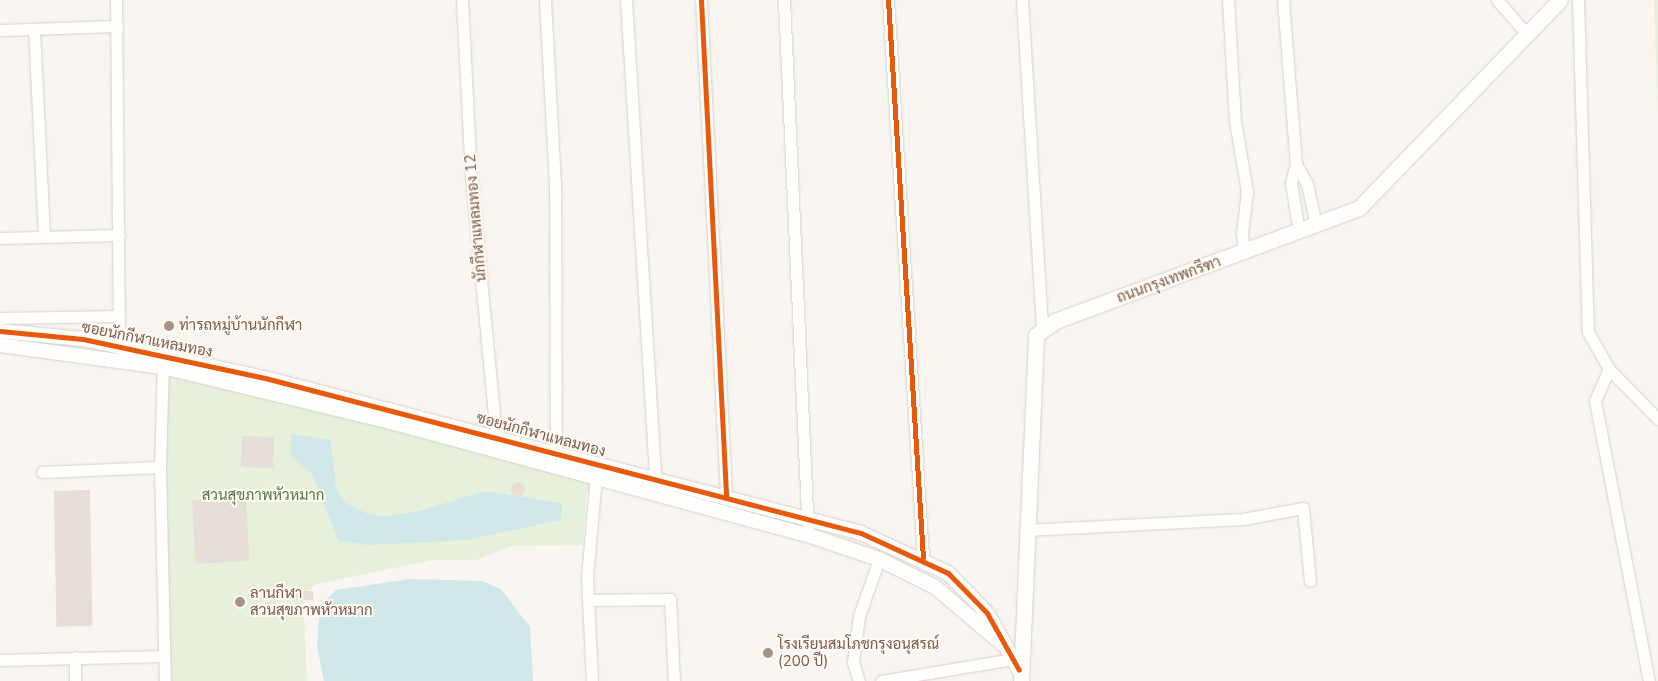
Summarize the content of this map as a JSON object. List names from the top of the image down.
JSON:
{
  "streets": {
    "main road": ["ถนนกรุงเทพกรีฑา"],
    "street": ["นักกีฬาแหลมทอง 12", "ซอยนักกีฬาแหลมทอง"]
  },
  "crossings": [
    ["นักกีฬาแหลมทอง 12", "ซอยนักกีฬาแหลมทอง"]
  ],
  "parks": ["สวนสุขภาพหัวหมาก"],
  "places": ["ท่ารถหมู่บ้านนักกีฬา", "ลานกีฬา สวนสุขภาพหัวหมาก", "โรงเรียนสมโภชกรุงอนุสรณ์ (200 ปี)"]
}
